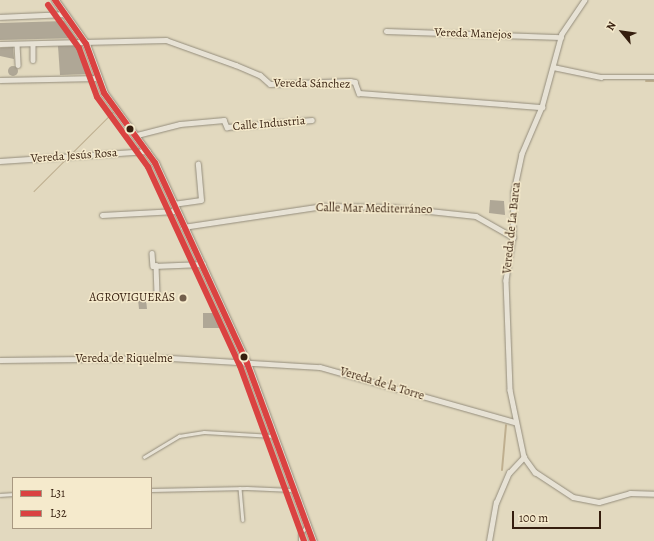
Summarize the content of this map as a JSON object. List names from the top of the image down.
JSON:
{
  "streets": {
    "street": [
      "Vereda Manejos",
      "Vereda Sánchez",
      "Calle Industria",
      "Vereda Jesús Rosa",
      "Calle Mar Mediterráneo",
      "Vereda de La Barca",
      "Vereda de Riquelme",
      "Vereda de la Torre"
    ]
  },
  "crossings": [
    ["Vereda Manejos", "Vereda de La Barca"],
    ["Vereda Sánchez", "Vereda de La Barca"],
    ["Calle Mar Mediterráneo", "Vereda de La Barca"],
    ["Vereda de La Barca", "Vereda de la Torre"],
    ["Vereda de Riquelme", "Vereda de la Torre"]
  ],
  "places": ["AGROVIGUERAS"],
  "lines": ["transit line L31", "transit line L32"],
  "legend": ["L31", "L32"],
  "scale_bar": "100 m",
  "north": "top left"
}
